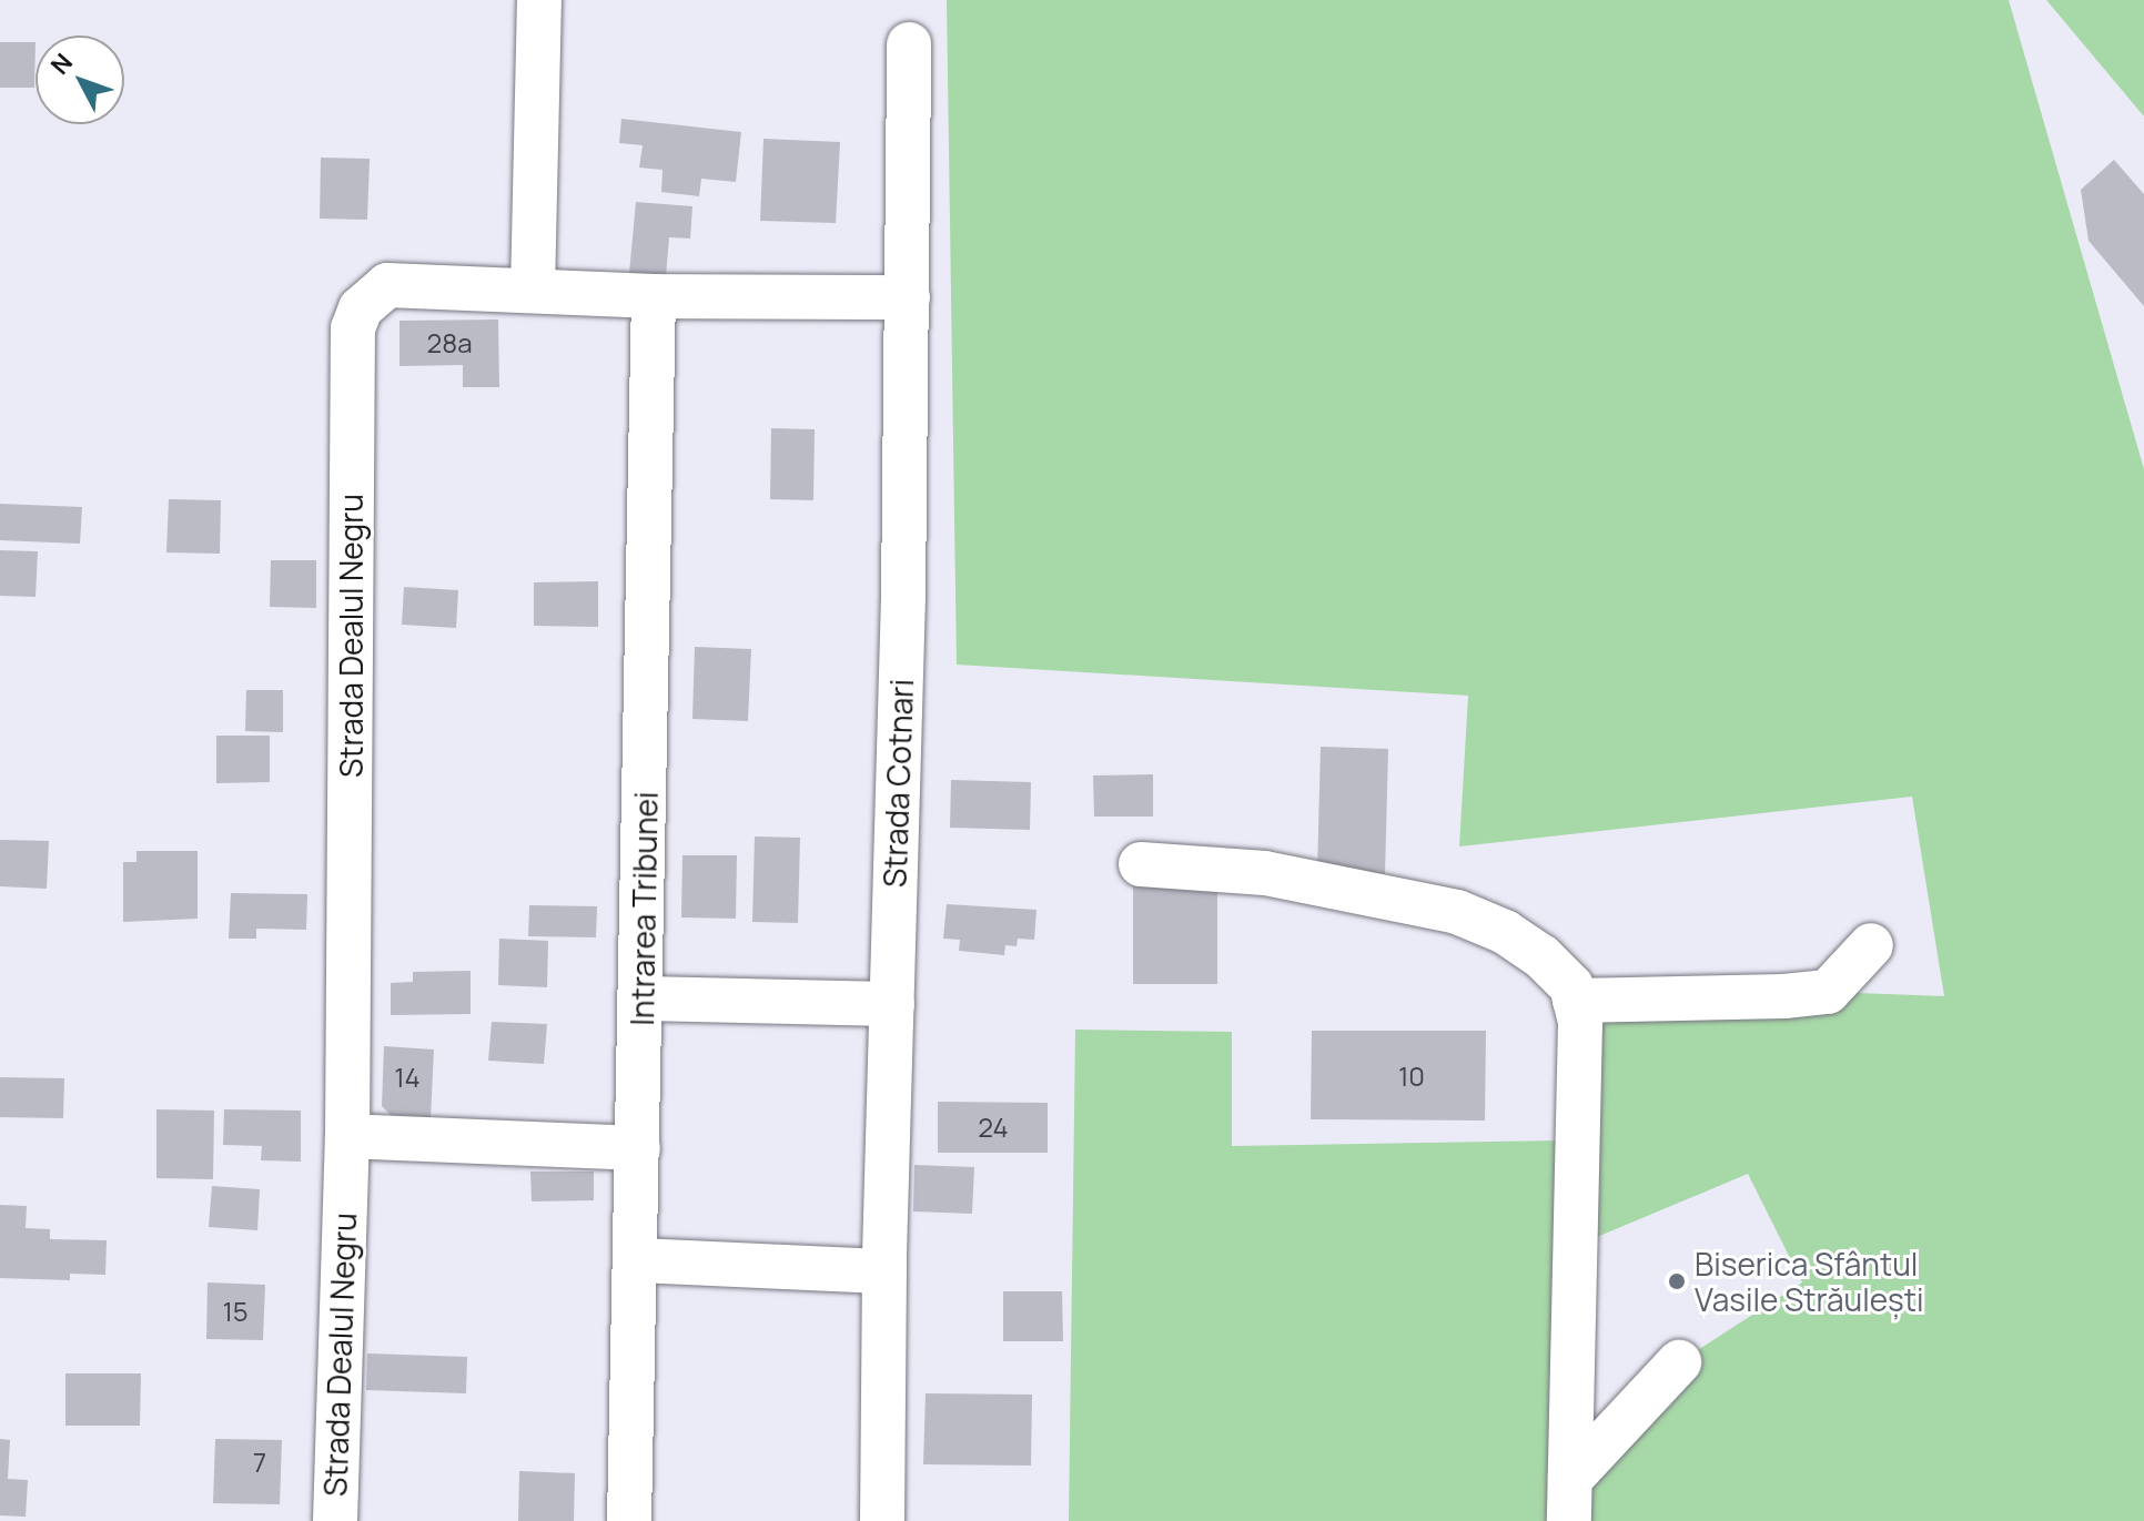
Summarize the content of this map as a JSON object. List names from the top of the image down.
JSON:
{
  "streets": {
    "street": ["Strada Dealul Negru", "Strada Cotnari", "Intrarea Tribunei"]
  },
  "crossings": [
    ["Strada Dealul Negru", "Strada Cotnari"],
    ["Strada Dealul Negru", "Intrarea Tribunei"]
  ],
  "places": ["Biserica Sfântul Vasile Străulești"],
  "house_numbers": [
    "28a",
    "10",
    "14",
    "24",
    "15",
    "7"
  ],
  "north": "top left"
}
